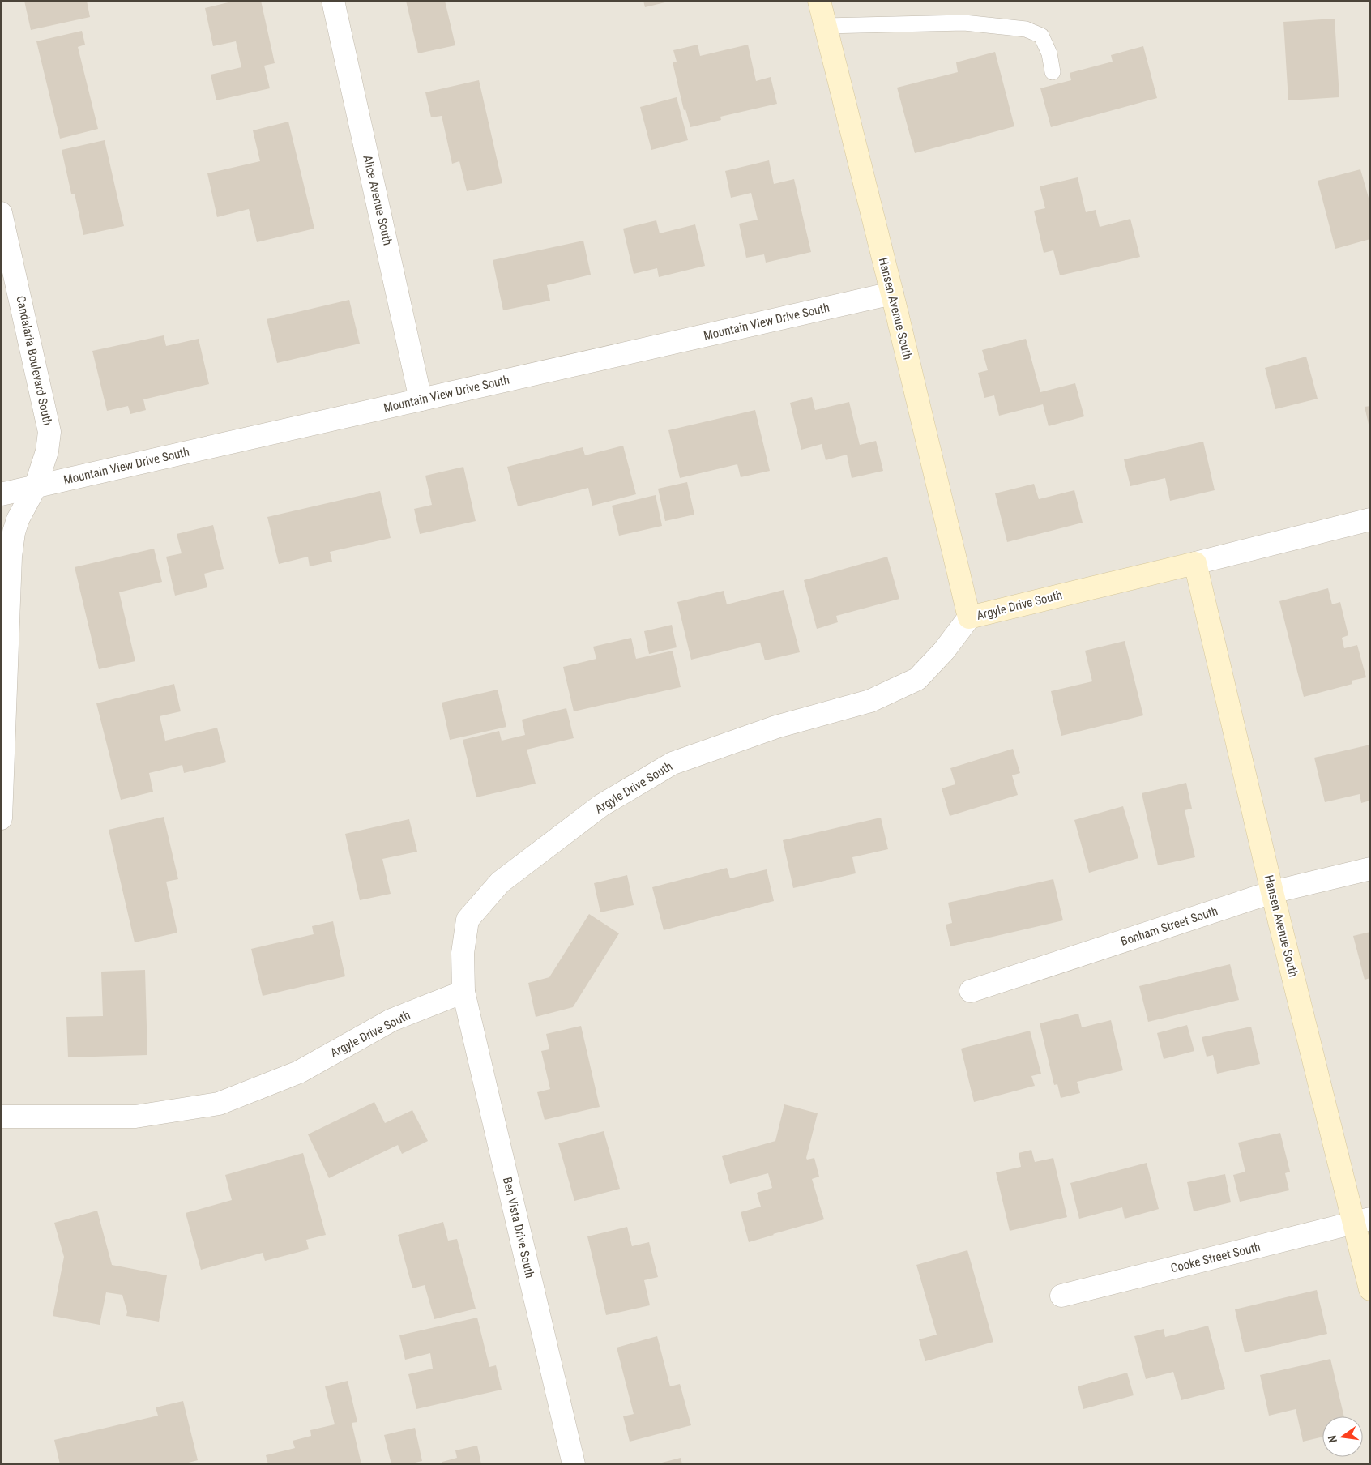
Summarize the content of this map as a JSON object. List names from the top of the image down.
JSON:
{
  "streets": {
    "street": [
      "Alice Avenue South",
      "Hansen Avenue South",
      "Mountain View Drive South",
      "Candalaria Boulevard South",
      "Argyle Drive South",
      "Bonham Street South",
      "Ben Vista Drive South",
      "Cooke Street South"
    ]
  },
  "crossings": [
    ["Alice Avenue South", "Mountain View Drive South"],
    ["Hansen Avenue South", "Mountain View Drive South"],
    ["Hansen Avenue South", "Argyle Drive South"],
    ["Hansen Avenue South", "Bonham Street South"],
    ["Hansen Avenue South", "Cooke Street South"],
    ["Mountain View Drive South", "Candalaria Boulevard South"],
    ["Argyle Drive South", "Ben Vista Drive South"]
  ],
  "north": "left"
}
